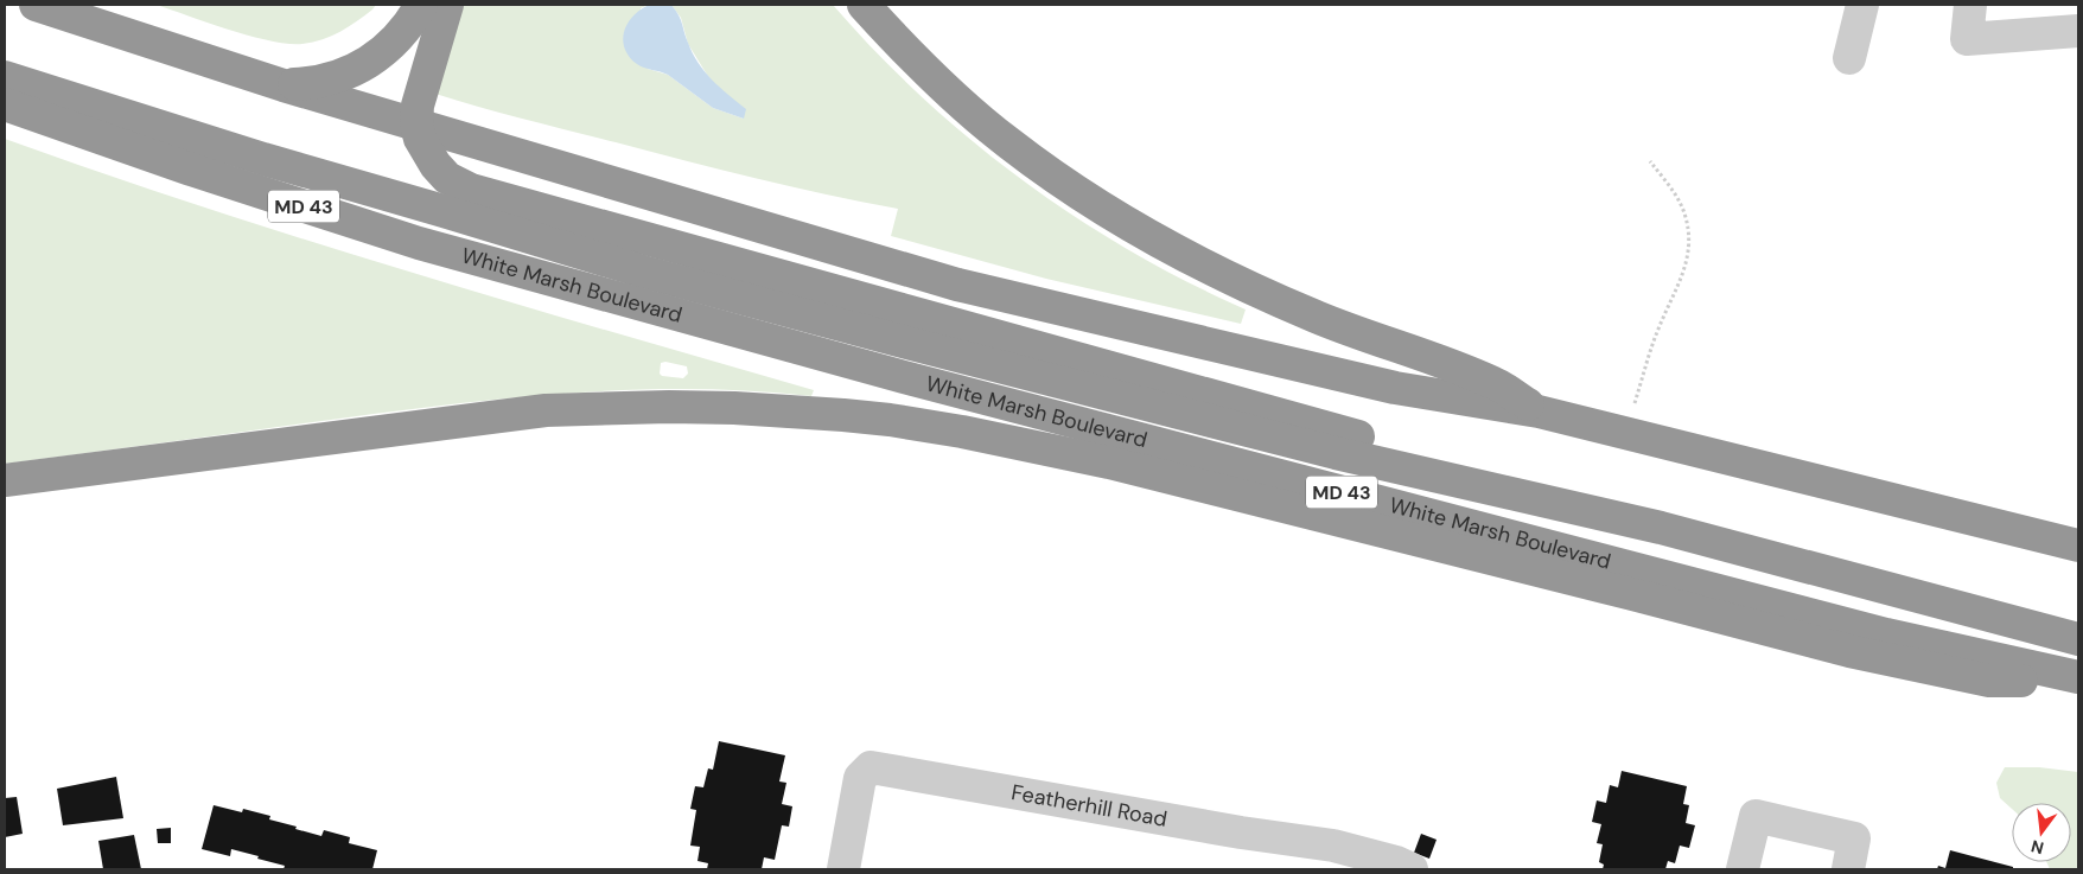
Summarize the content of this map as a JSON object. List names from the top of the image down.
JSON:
{
  "streets": {
    "highway": ["MD 43", "White Marsh Boulevard"],
    "street": ["Featherhill Road"]
  },
  "north": "bottom"
}
